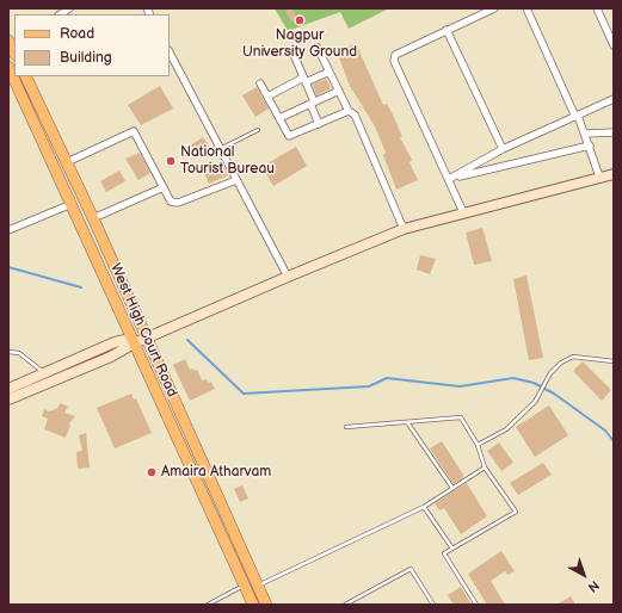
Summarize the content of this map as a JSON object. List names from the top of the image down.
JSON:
{
  "streets": {
    "main road": ["West High Court Road"]
  },
  "places": ["Nagpur University Ground", "National Tourist Bureau", "Amaira Atharvam"],
  "legend": ["Road", "Building"],
  "north": "bottom right"
}
